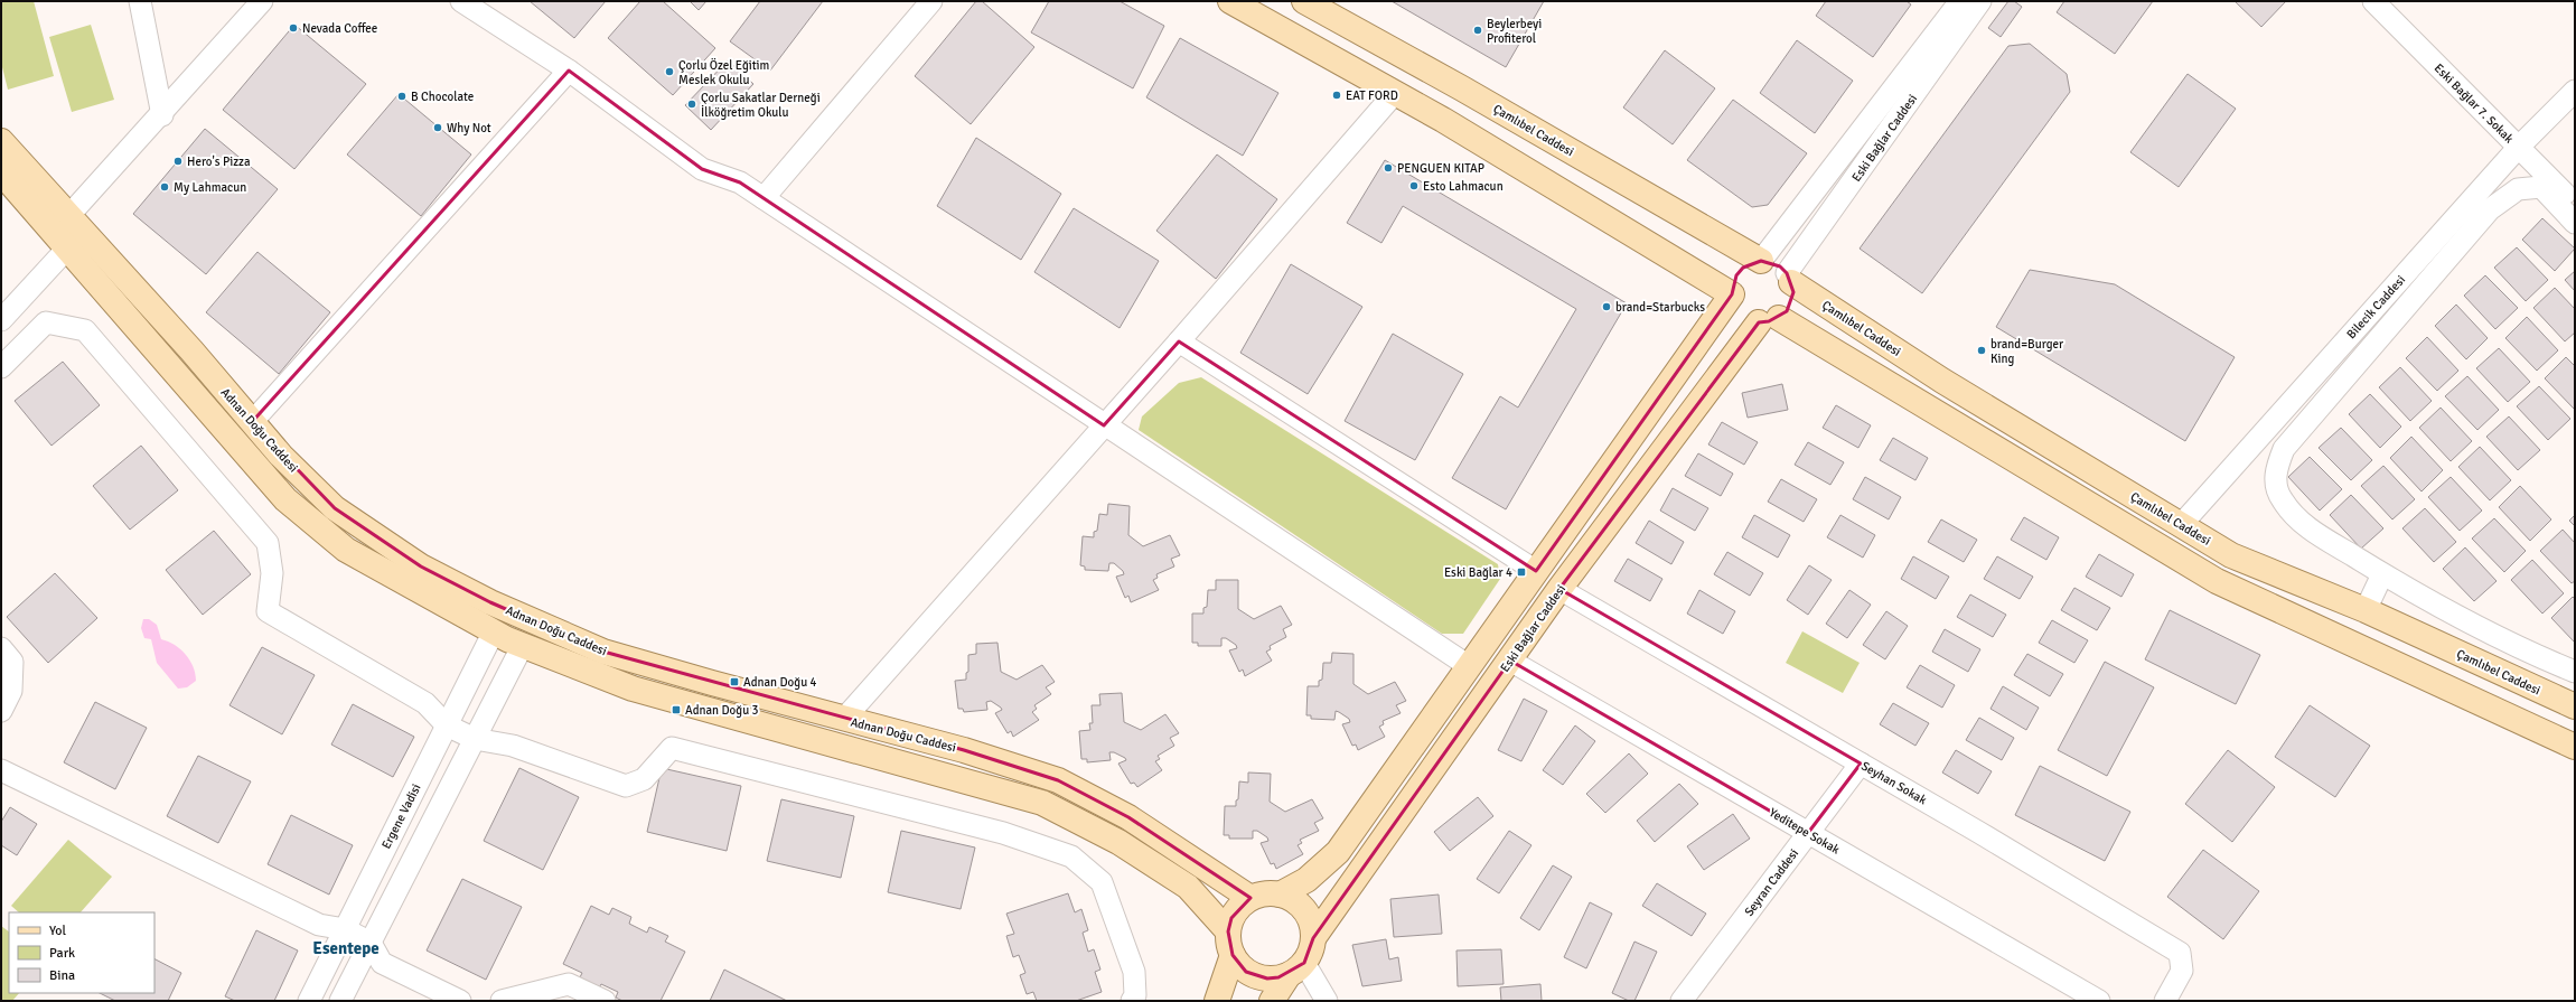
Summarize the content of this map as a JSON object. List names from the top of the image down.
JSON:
{
  "streets": {
    "main road": ["Çamlıbel Caddesi", "Eski Bağlar Caddesi", "Adnan Doğu Caddesi"],
    "street": [
      "Eski Bağlar 7. Sokak",
      "Bilecik Caddesi",
      "Seyhan Sokak",
      "Ergene Vadisi",
      "Yeditepe Sokak",
      "Seyran Caddesi"
    ]
  },
  "crossings": [
    ["Eski Bağlar 7. Sokak", "Bilecik Caddesi"],
    ["Çamlıbel Caddesi", "Eski Bağlar Caddesi"],
    ["Çamlıbel Caddesi", "Bilecik Caddesi"],
    ["Eski Bağlar Caddesi", "Adnan Doğu Caddesi"],
    ["Eski Bağlar Caddesi", "Seyhan Sokak"],
    ["Eski Bağlar Caddesi", "Yeditepe Sokak"],
    ["Adnan Doğu Caddesi", "Ergene Vadisi"],
    ["Seyhan Sokak", "Seyran Caddesi"],
    ["Yeditepe Sokak", "Seyran Caddesi"]
  ],
  "districts": ["Esentepe"],
  "places": {
    "other": [
      "Nevada Coffee",
      "Beylerbeyi Profiterol",
      "Çorlu Özel Eğitim Meslek Okulu",
      "EAT FORD",
      "B Chocolate",
      "Çorlu Sakatlar Derneği İlköğretim Okulu",
      "Why Not",
      "Hero's Pizza",
      "PENGUEN KITAP",
      "Esto Lahmacun",
      "My Lahmacun",
      "brand=Starbucks",
      "brand=Burger King"
    ],
    "transit": ["Eski Bağlar 4", "Adnan Doğu 4", "Adnan Doğu 3"]
  },
  "legend": ["Yol", "Park", "Bina"]
}
